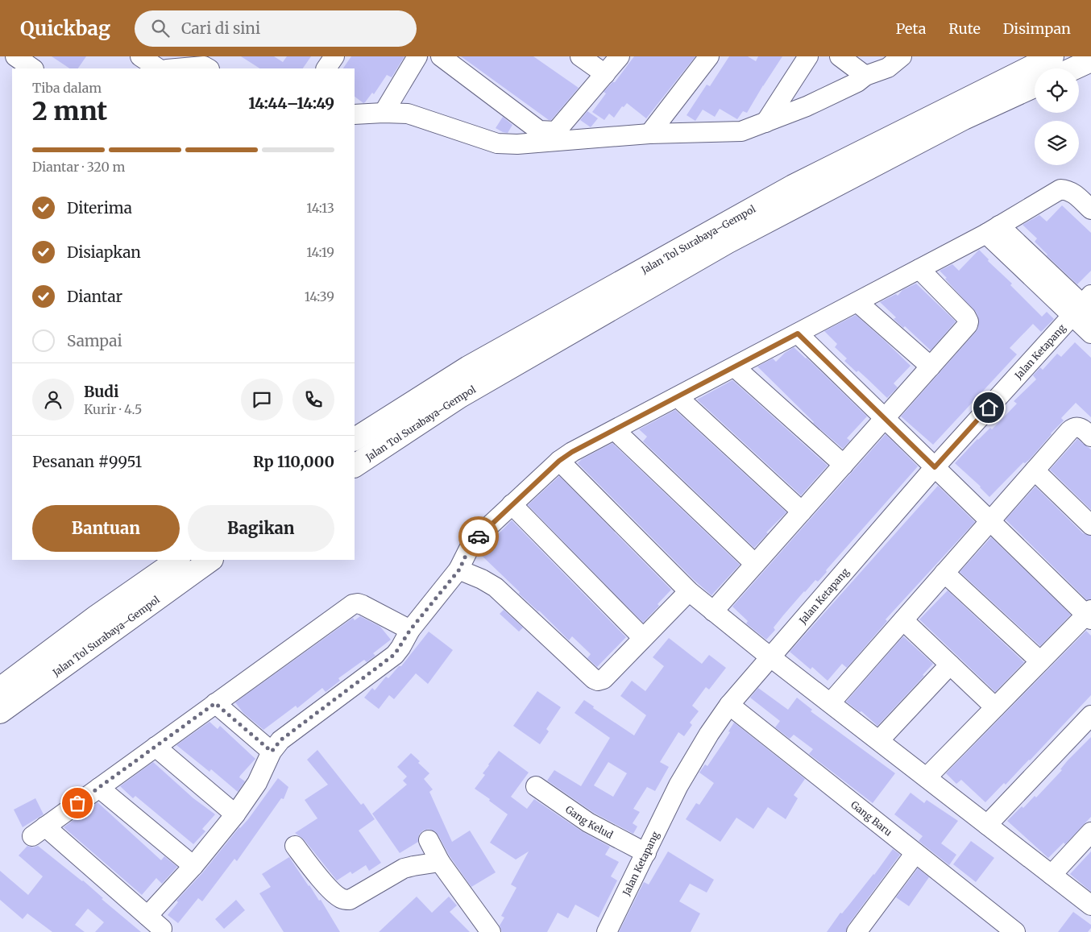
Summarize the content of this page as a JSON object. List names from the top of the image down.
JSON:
{
  "streets": {
    "highway": ["Jalan Tol Surabaya–Gempol"],
    "street": ["Jalan Ketapang", "Gang Baru", "Gang Kelud"]
  },
  "crossings": [
    ["Jalan Ketapang", "Gang Baru"],
    ["Jalan Ketapang", "Gang Kelud"]
  ],
  "page": {
    "header": "Quickbag",
    "search": "Cari di sini",
    "nav": ["Peta", "Rute", "Disimpan"],
    "heading": ["2 mnt", "Tiba dalam", "14:44–14:49"],
    "panel": [
      "Budi",
      "Kurir · 4.5",
      "Pesanan #9951",
      "Rp 110,000"
    ],
    "bar": "Diantar · 320 m",
    "list": [
      ["Diterima", "14:13"],
      ["Disiapkan", "14:19"],
      ["Diantar", "14:39"],
      "Sampai"
    ],
    "buttons": ["Bantuan", "Bagikan"]
  }
}
